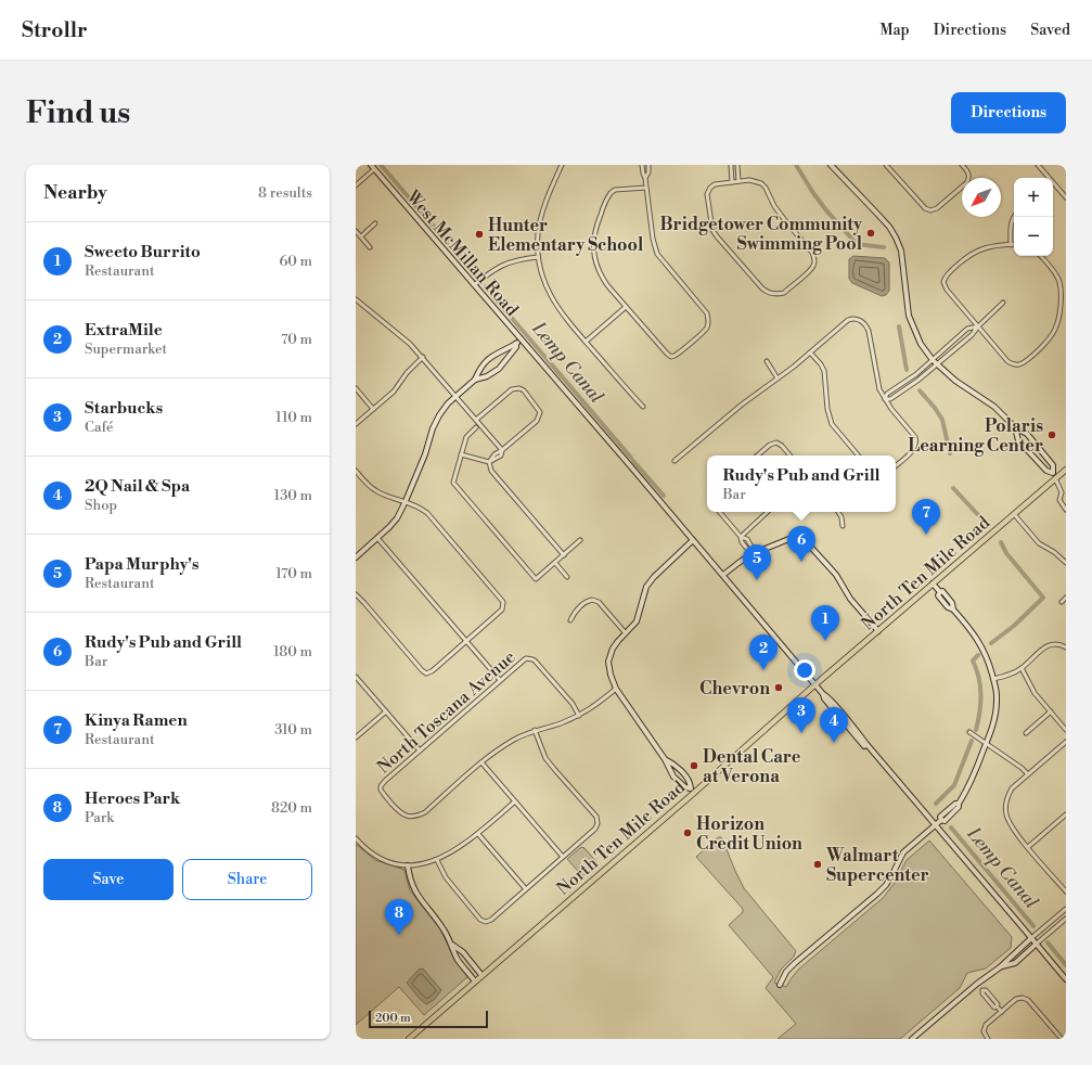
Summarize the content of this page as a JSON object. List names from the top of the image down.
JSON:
{
  "streets": {
    "main road": ["North Ten Mile Road"],
    "street": ["West McMillan Road", "North Toscana Avenue"]
  },
  "crossings": [
    ["West McMillan Road", "North Ten Mile Road"]
  ],
  "water": ["Lemp Canal"],
  "places": [
    "Bridgetower Community Swimming Pool",
    "Hunter Elementary School",
    "Polaris Learning Center",
    "Chevron",
    "Dental Care at Verona",
    "Horizon Credit Union",
    "Walmart Supercenter"
  ],
  "scale_bar": "200 m",
  "north": "bottom left",
  "page": {
    "header": "Strollr",
    "nav": ["Map", "Directions", "Saved"],
    "buttons": [
      "Directions",
      ["Save", "Share"]
    ],
    "title": "Find us",
    "heading": ["Nearby", "8 results"],
    "map_buttons": ["+", "−"],
    "list": [
      {
        "mark": "1",
        "name": "Sweeto Burrito",
        "note": "Restaurant",
        "value": "60 m"
      },
      {
        "mark": "2",
        "name": "ExtraMile",
        "note": "Supermarket",
        "value": "70 m"
      },
      {
        "mark": "3",
        "name": "Starbucks",
        "note": "Café",
        "value": "110 m"
      },
      {
        "mark": "4",
        "name": "2Q Nail & Spa",
        "note": "Shop",
        "value": "130 m"
      },
      {
        "mark": "5",
        "name": "Papa Murphy's",
        "note": "Restaurant",
        "value": "170 m"
      },
      {
        "mark": "6",
        "name": "Rudy's Pub and Grill",
        "note": "Bar",
        "value": "180 m"
      },
      {
        "mark": "7",
        "name": "Kinya Ramen",
        "note": "Restaurant",
        "value": "310 m"
      },
      {
        "mark": "8",
        "name": "Heroes Park",
        "note": "Park",
        "value": "820 m"
      }
    ],
    "popup": ["Rudy's Pub and Grill", "Bar"],
    "pins": [
      "7",
      "6",
      "5",
      "1",
      "2",
      "3",
      "4",
      "8"
    ],
    "scale": "200 m"
  }
}
